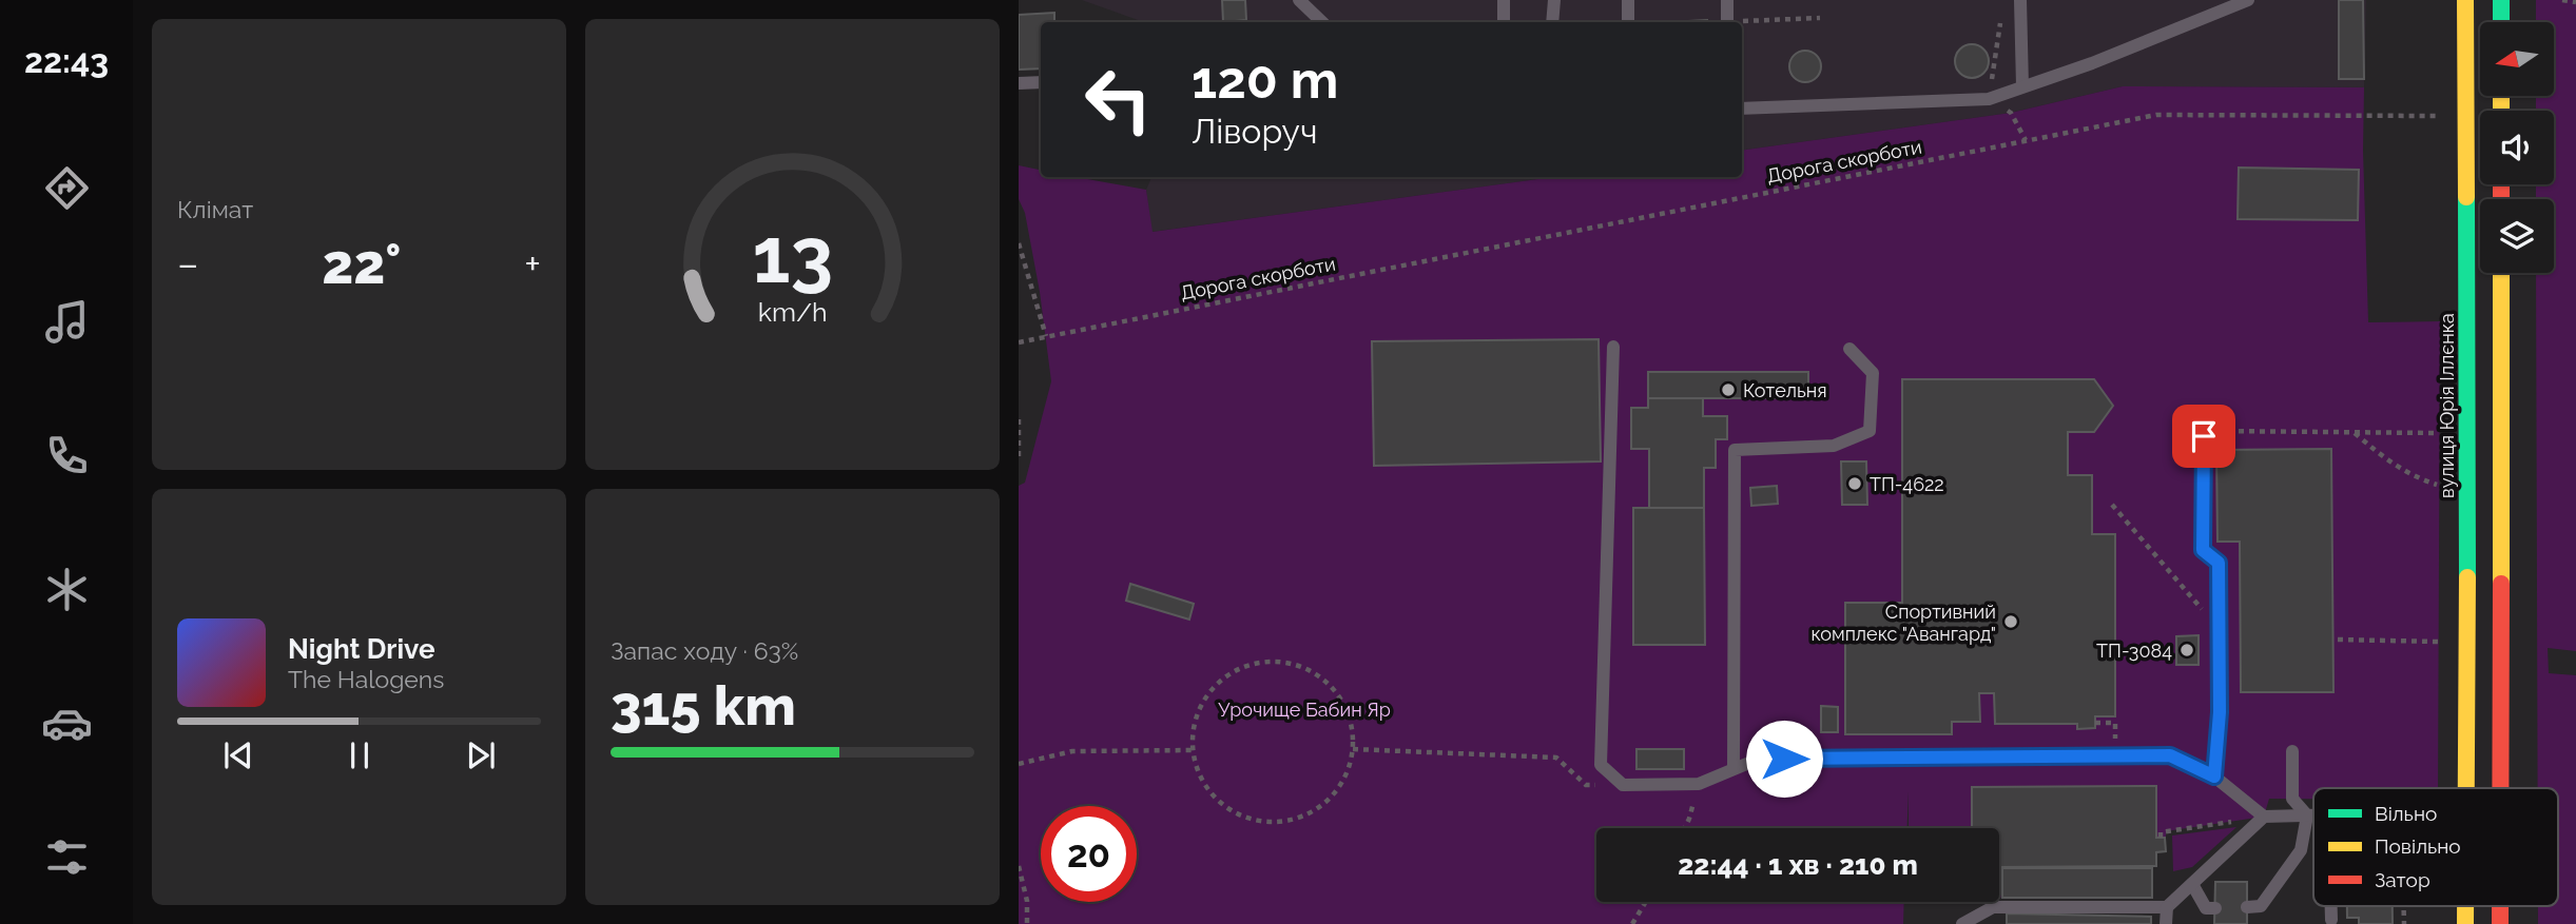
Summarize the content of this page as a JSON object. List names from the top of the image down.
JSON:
{
  "streets": {
    "main road": ["вулиця Юрія Іллєнка"],
    "path": ["Дорога скорботи"]
  },
  "parks": ["Урочище Бабин Яр"],
  "places": [
    "Котельня",
    "ТП-4622",
    "Спортивний комплекс \"Авангард\"",
    "ТП-3084"
  ],
  "legend": ["Вільно", "Повільно", "Затор"],
  "north": "left",
  "page": {
    "tabs": "22:43",
    "tile": [
      "Клімат",
      ["Запас ходу · 63%", "315 km"]
    ],
    "turn": ["120 m", "Ліворуч"],
    "heat": ["−", "22°", "+"],
    "song": ["Night Drive", "The Halogens"],
    "limit": "20",
    "trip": "22:44 · 1 хв · 210 m",
    "gauge": ["13", "km/h"]
  }
}
